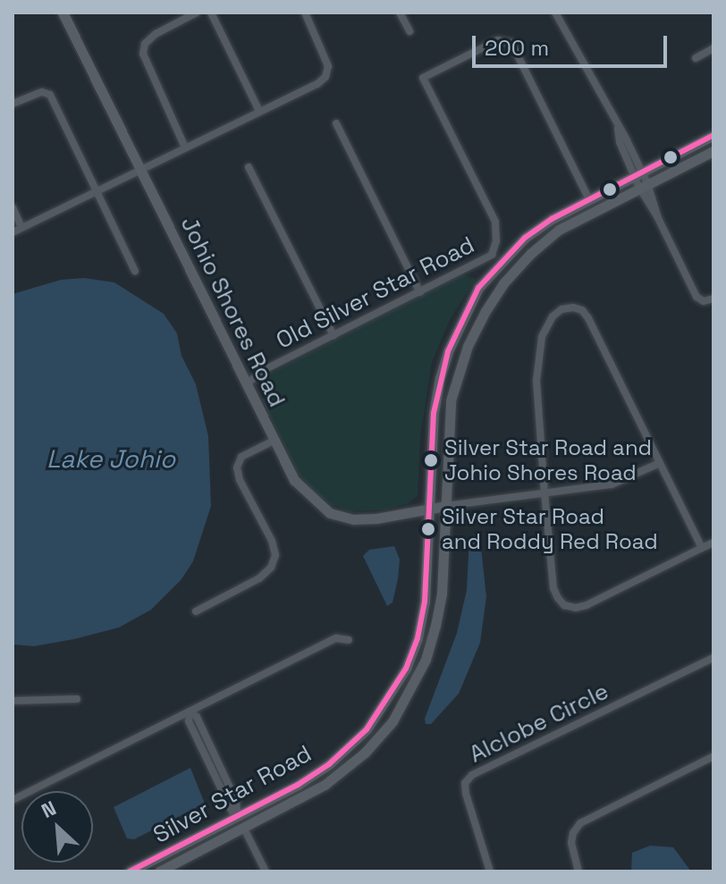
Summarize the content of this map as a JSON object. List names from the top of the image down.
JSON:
{
  "streets": {
    "main road": ["Johio Shores Road", "Silver Star Road"],
    "street": ["Old Silver Star Road", "Alclobe Circle"]
  },
  "crossings": [
    ["Old Silver Star Road", "Johio Shores Road"],
    ["Old Silver Star Road", "Silver Star Road"],
    ["Johio Shores Road", "Silver Star Road"]
  ],
  "water": ["Lake Johio"],
  "places": ["Silver Star Road and Johio Shores Road", "Silver Star Road and Roddy Red Road"],
  "scale_bar": "200 m",
  "north": "top left"
}
